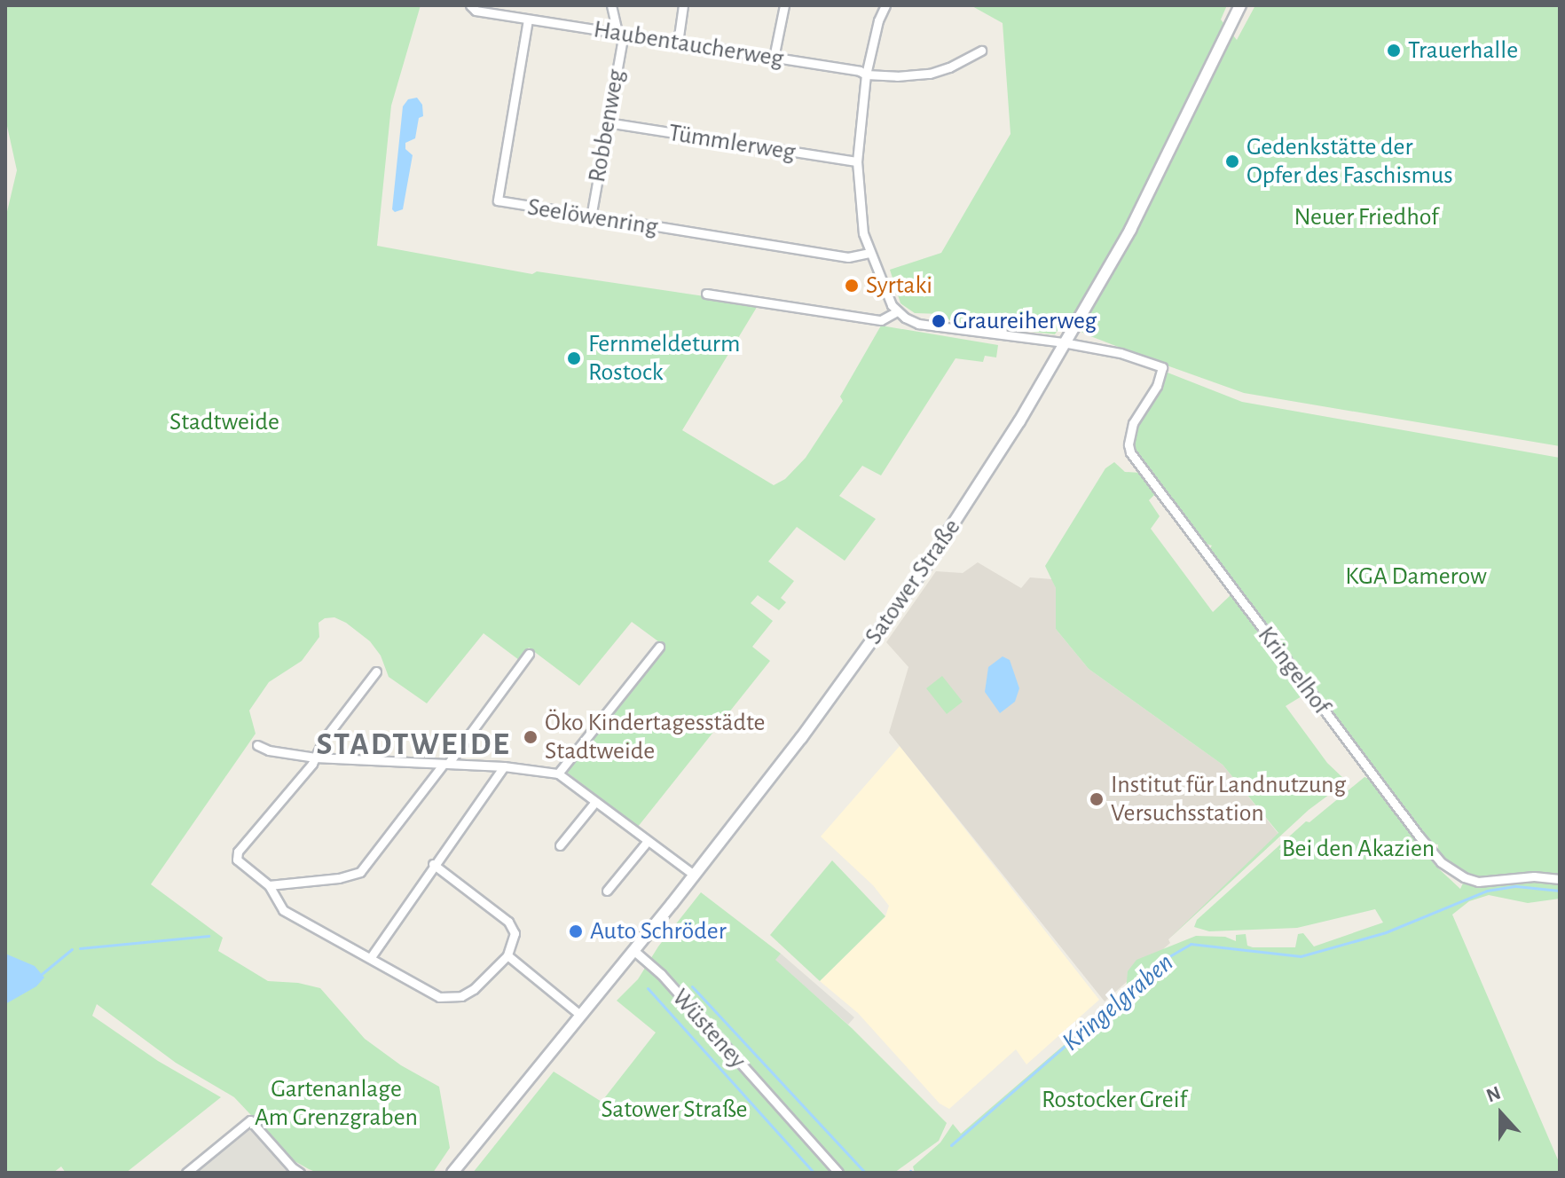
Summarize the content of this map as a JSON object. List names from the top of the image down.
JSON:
{
  "streets": {
    "main road": ["Satower Straße"],
    "street": [
      "Haubentaucherweg",
      "Robbenweg",
      "Tümmlerweg",
      "Seelöwenring",
      "Kringelhof",
      "Wüsteney"
    ]
  },
  "crossings": [
    ["Haubentaucherweg", "Robbenweg"],
    ["Haubentaucherweg", "Seelöwenring"],
    ["Robbenweg", "Tümmlerweg"],
    ["Robbenweg", "Seelöwenring"],
    ["Satower Straße", "Kringelhof"],
    ["Satower Straße", "Wüsteney"]
  ],
  "districts": ["STADTWEIDE"],
  "water": ["Kringelgraben"],
  "parks": [
    "Neuer Friedhof",
    "Stadtweide",
    "KGA Damerow",
    "Bei den Akazien",
    "Gartenanlage Am Grenzgraben",
    "Rostocker Greif",
    "Satower Straße"
  ],
  "places": [
    "Trauerhalle",
    "Gedenkstätte der Opfer des Faschismus",
    "Syrtaki",
    "Graureiherweg",
    "Fernmeldeturm Rostock",
    "Öko Kindertagesstädte Stadtweide",
    "Institut für Landnutzung Versuchsstation",
    "Auto Schröder"
  ],
  "north": "top"
}
